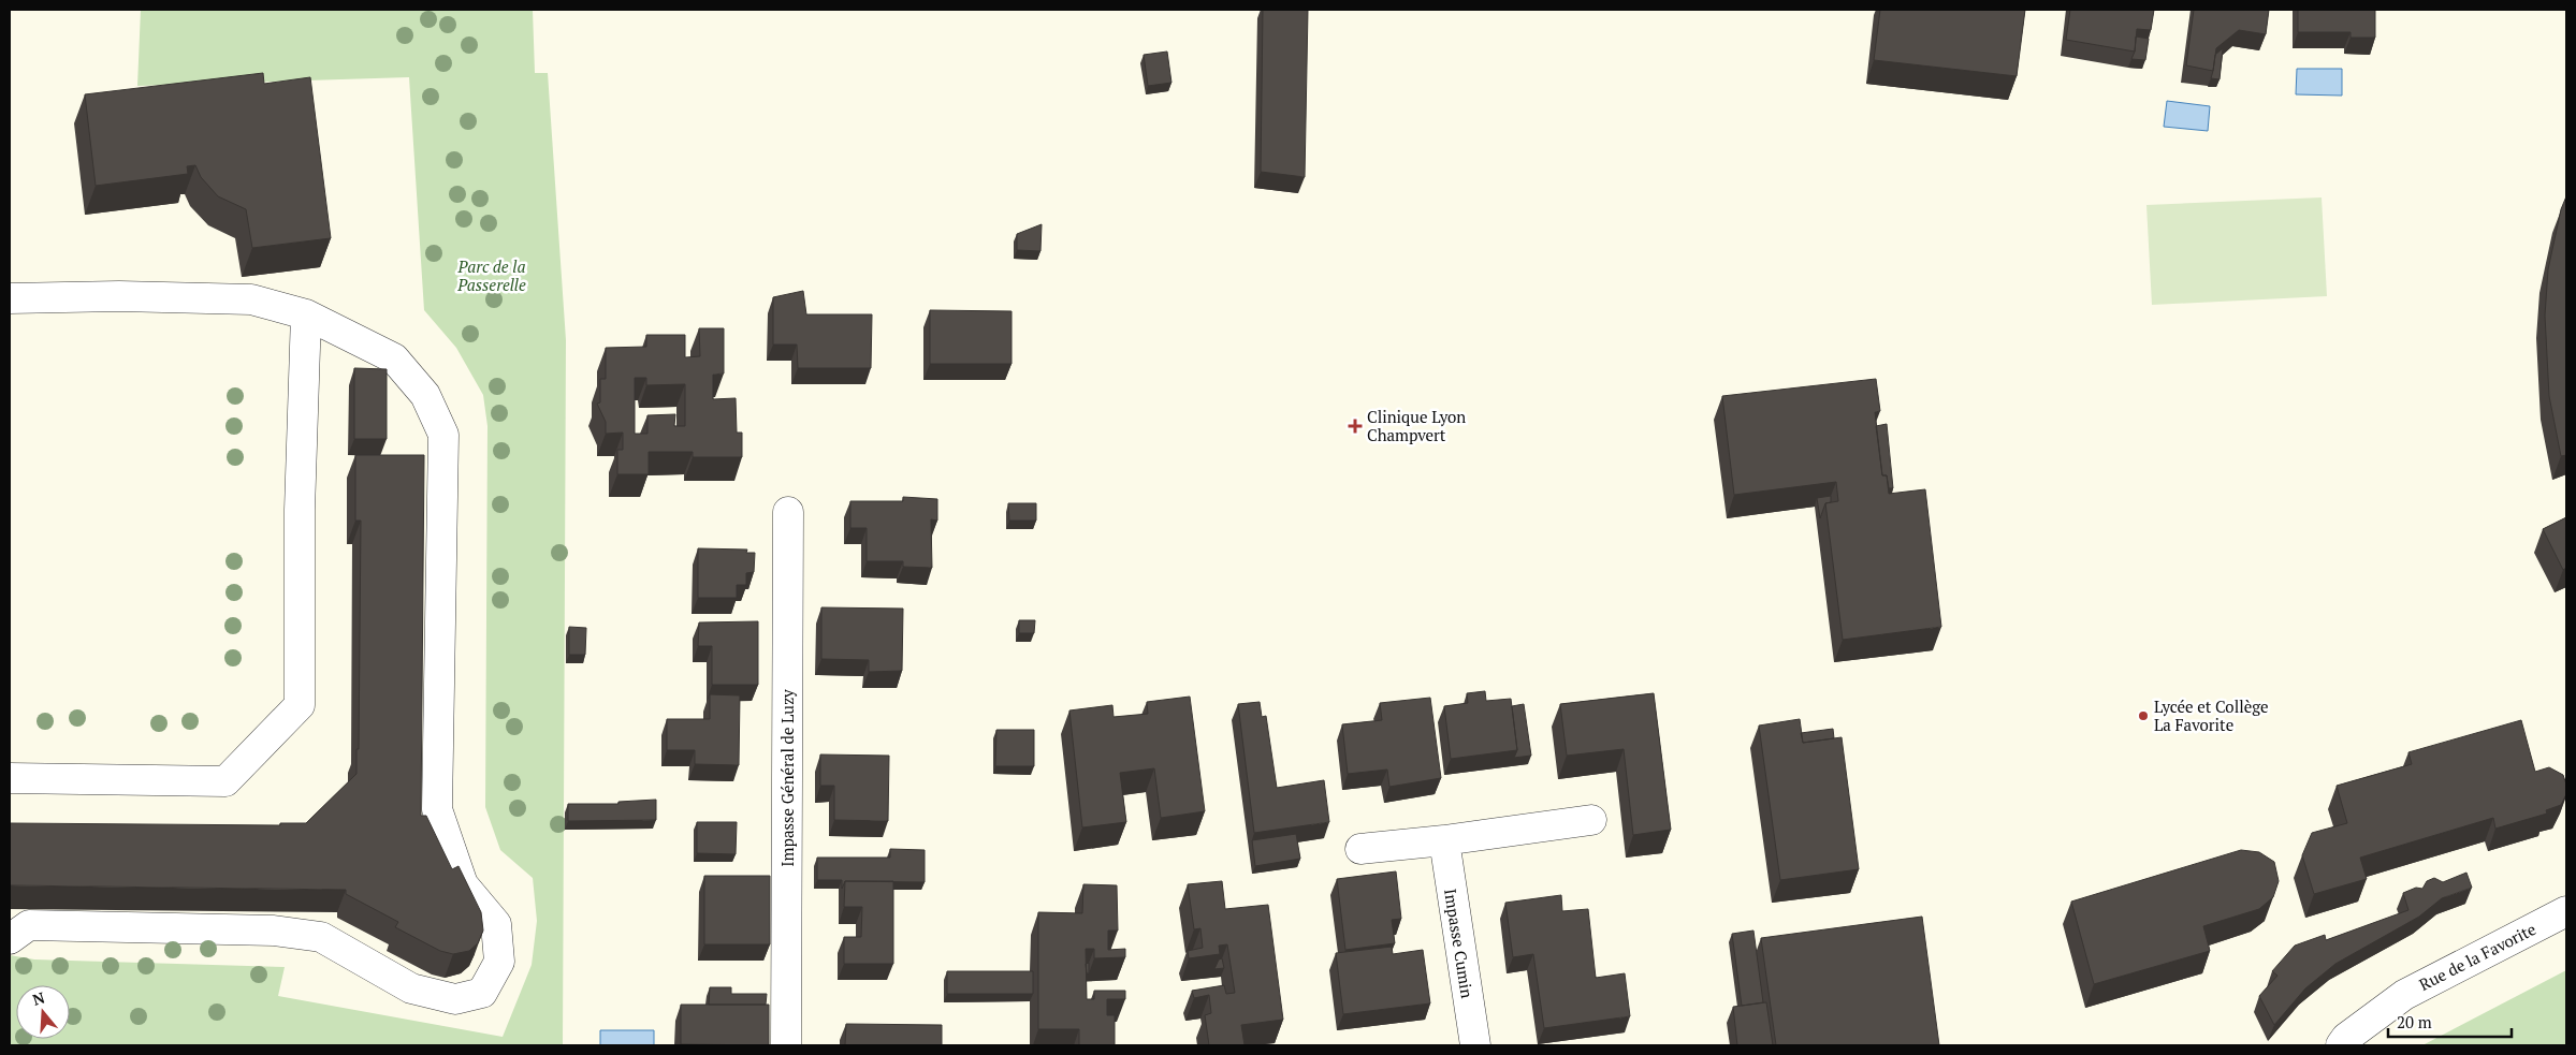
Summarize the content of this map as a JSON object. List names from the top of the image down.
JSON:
{
  "streets": {
    "street": ["Impasse Général de Luzy", "Impasse Cumin", "Rue de la Favorite"]
  },
  "parks": ["Parc de la Passerelle"],
  "places": {
    "health": ["Clinique Lyon Champvert"],
    "other": ["Lycée et Collège La Favorite"]
  },
  "scale_bar": "20 m",
  "north": "top"
}
